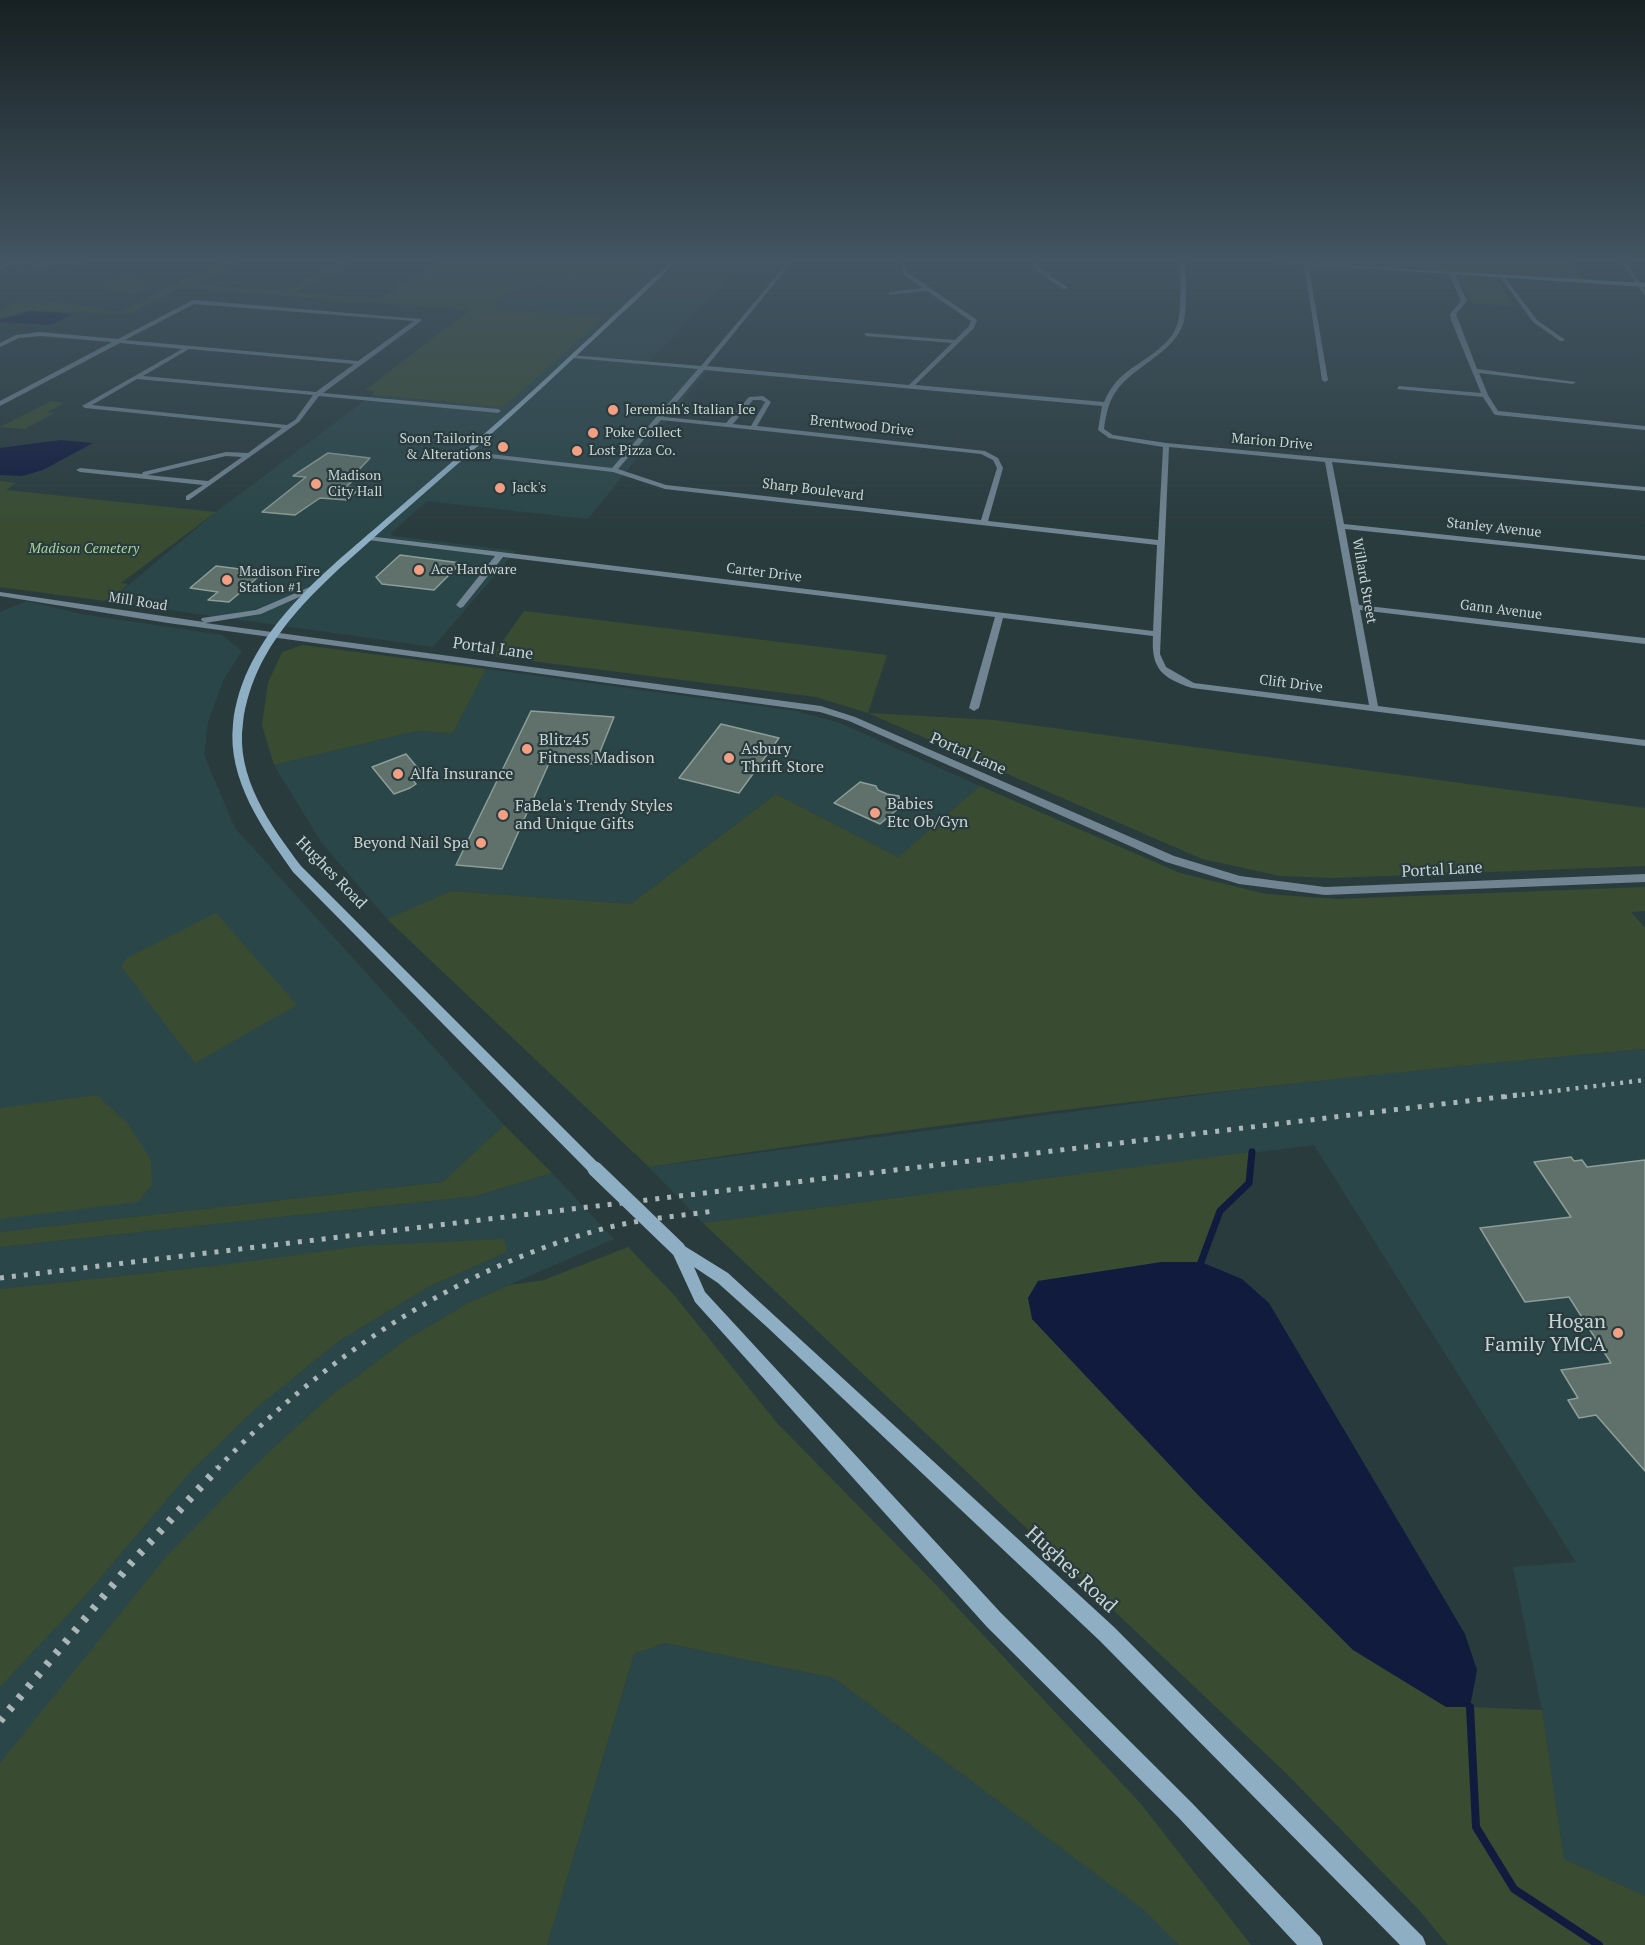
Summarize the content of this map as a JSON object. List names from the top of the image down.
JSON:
{
  "streets": {
    "main road": ["Hughes Road"],
    "street": [
      "Brentwood Drive",
      "Marion Drive",
      "Sharp Boulevard",
      "Stanley Avenue",
      "Carter Drive",
      "Willard Street",
      "Mill Road",
      "Gann Avenue",
      "Portal Lane",
      "Clift Drive"
    ]
  },
  "crossings": [
    ["Brentwood Drive", "Sharp Boulevard"],
    ["Marion Drive", "Willard Street"],
    ["Marion Drive", "Clift Drive"],
    ["Sharp Boulevard", "Clift Drive"],
    ["Sharp Boulevard", "Hughes Road"],
    ["Stanley Avenue", "Willard Street"],
    ["Carter Drive", "Clift Drive"],
    ["Carter Drive", "Hughes Road"],
    ["Willard Street", "Gann Avenue"],
    ["Willard Street", "Clift Drive"],
    ["Mill Road", "Portal Lane"],
    ["Mill Road", "Hughes Road"],
    ["Portal Lane", "Hughes Road"]
  ],
  "parks": ["Madison Cemetery"],
  "places": [
    "Jeremiah's Italian Ice",
    "Poke Collect",
    "Soon Tailoring & Alterations",
    "Lost Pizza Co.",
    "Madison City Hall",
    "Jack's",
    "Ace Hardware",
    "Madison Fire Station #1",
    "Blitz45 Fitness Madison",
    "Asbury Thrift Store",
    "Alfa Insurance",
    "Babies Etc Ob/Gyn",
    "FaBela's Trendy Styles and Unique Gifts",
    "Beyond Nail Spa",
    "Hogan Family YMCA"
  ]
}
